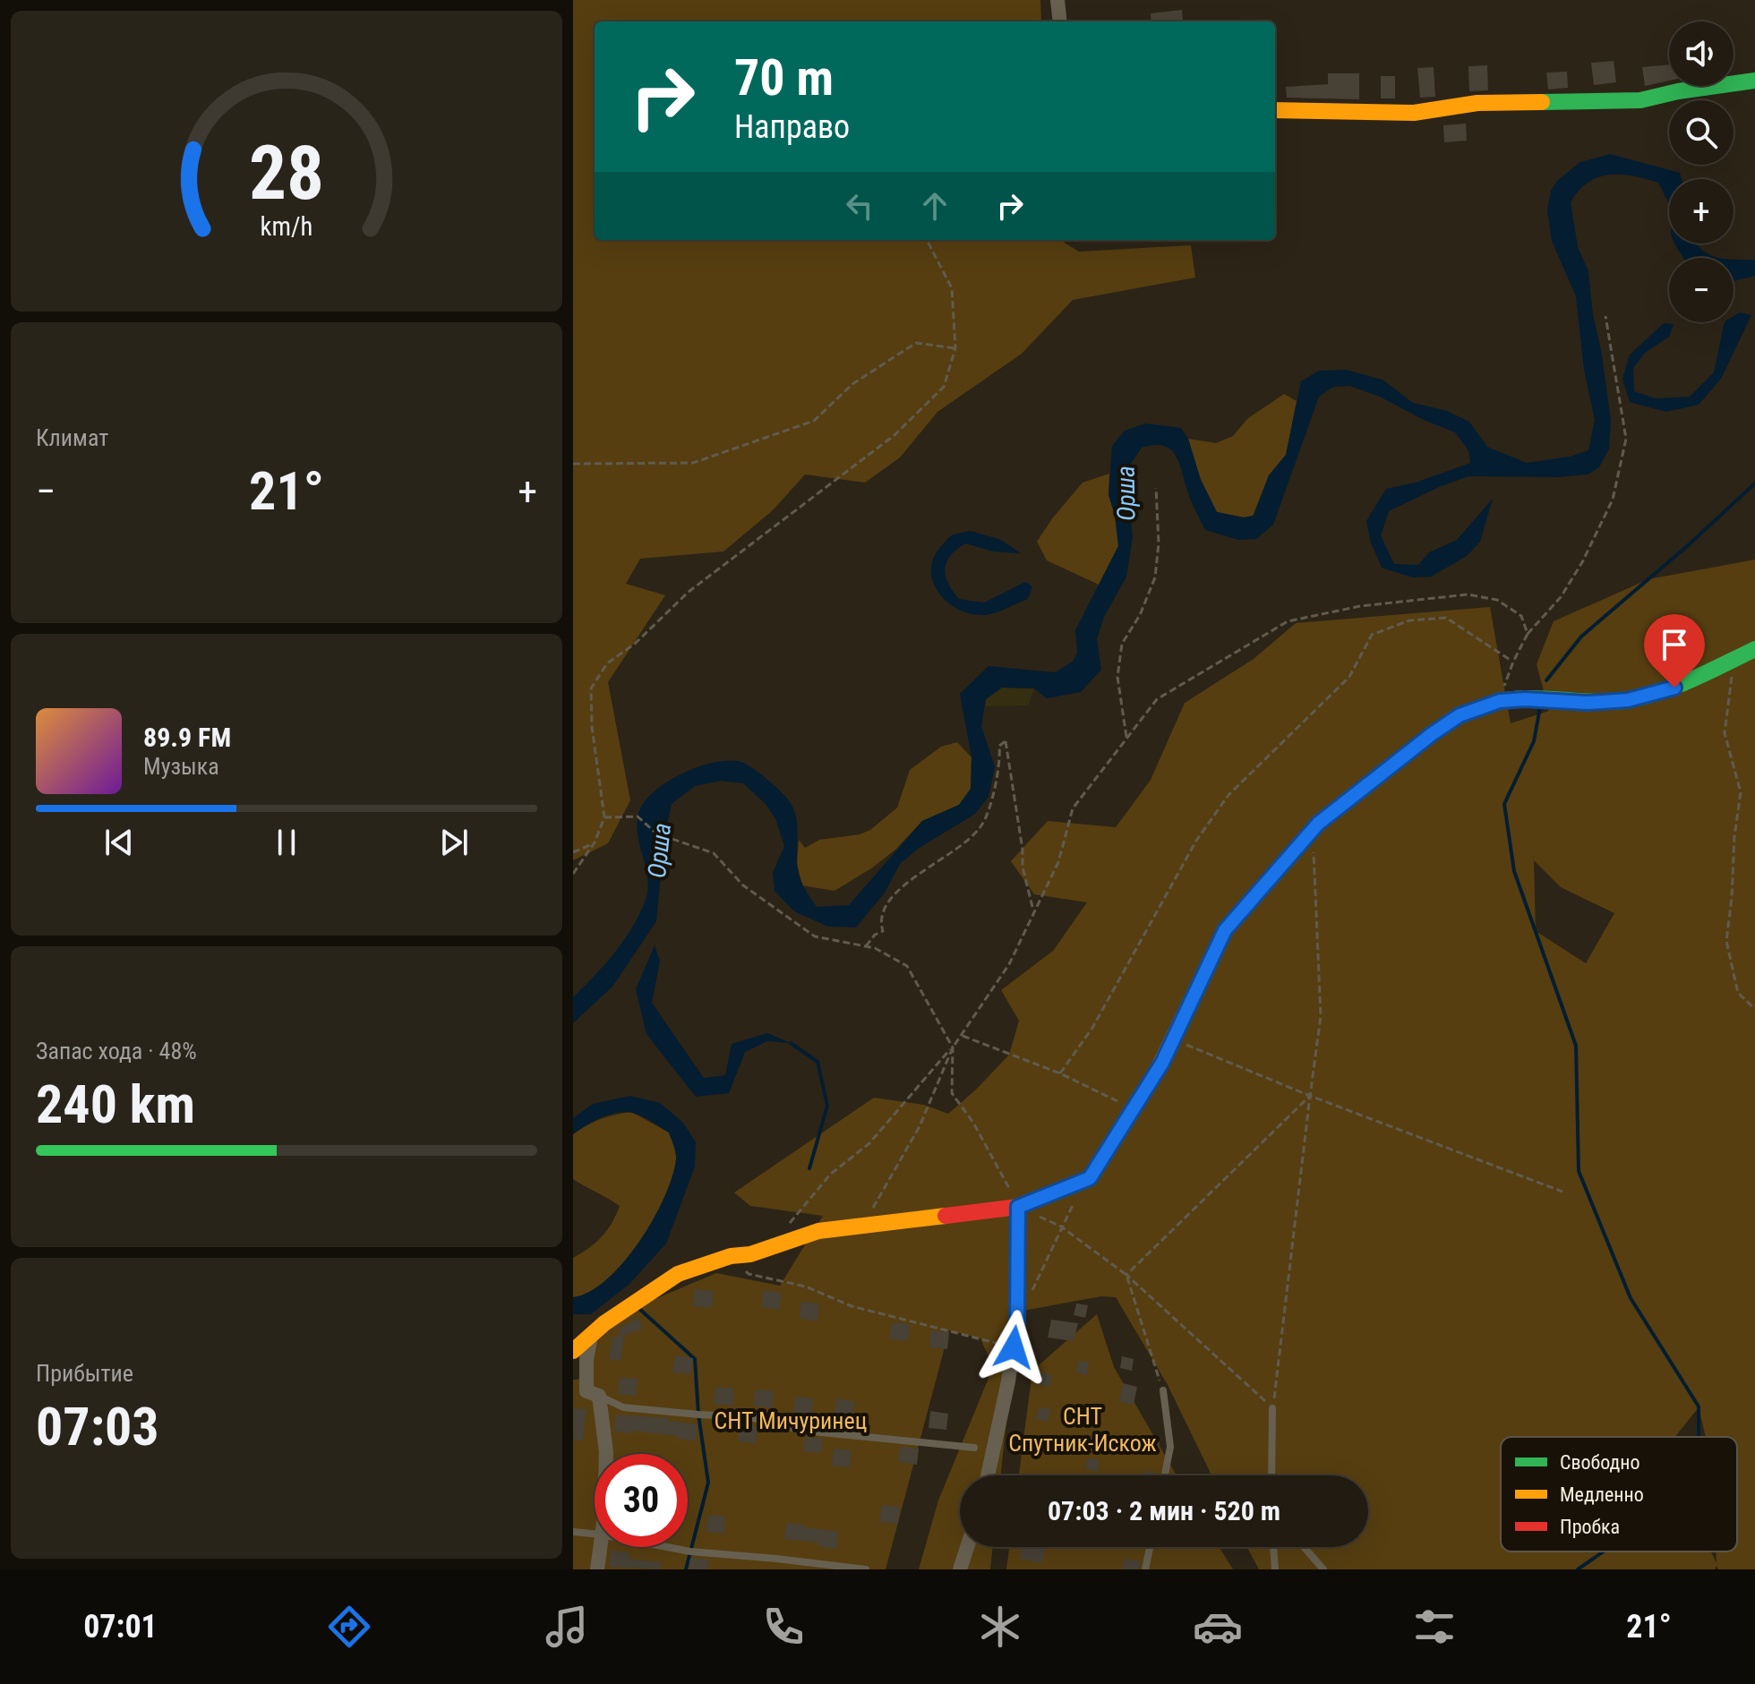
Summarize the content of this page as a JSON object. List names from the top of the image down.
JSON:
{
  "water": ["Орша"],
  "parks": ["СНТ Спутник-Искож", "СНТ Мичуринец"],
  "legend": ["Свободно", "Медленно", "Пробка"],
  "page": {
    "map_buttons": ["+", "−"],
    "turn": ["70 m", "Направо"],
    "tile": [
      "Климат",
      ["Запас хода · 48%", "240 km"],
      ["Прибытие", "07:03"]
    ],
    "heat": ["−", "21°", "+"],
    "song": ["89.9 FM", "Музыка"],
    "limit": "30",
    "trip": "07:03 · 2 мин · 520 m",
    "tabs": ["07:01", "21°"],
    "gauge": ["28", "km/h"]
  }
}
